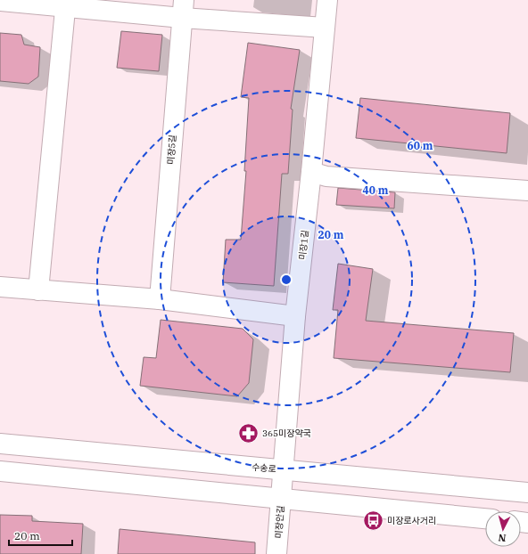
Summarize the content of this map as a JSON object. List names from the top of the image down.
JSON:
{
  "streets": {
    "street": [
      "미장5길",
      "미장1길",
      "수송로",
      "미장안길"
    ]
  },
  "crossings": [
    ["미장1길", "수송로"],
    ["미장1길", "미장안길"]
  ],
  "places": {
    "pharmacy": ["365미장약국"],
    "bus stop": ["미장로사거리"]
  },
  "scale_bar": "20 m",
  "north": "bottom",
  "rings": ["60 m", "40 m", "20 m"]
}
